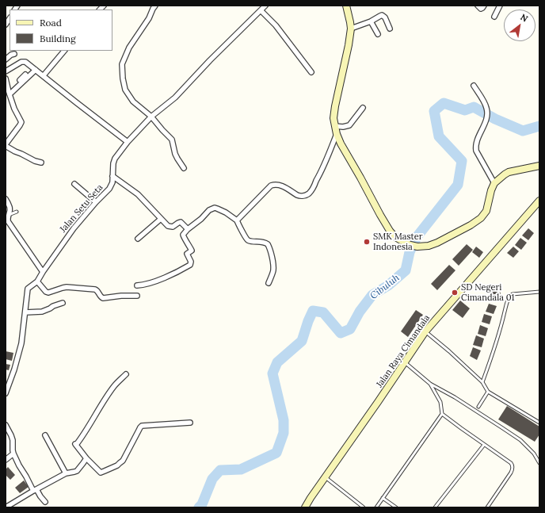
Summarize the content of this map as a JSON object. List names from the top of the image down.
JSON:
{
  "streets": {
    "street": ["Jalan Setu Seta", "Jalan Raya Cimandala"]
  },
  "water": ["Cibuluh"],
  "places": ["SMK Master Indonesia", "SD Negeri Cimandala 01"],
  "legend": ["Road", "Building"],
  "north": "top right"
}
